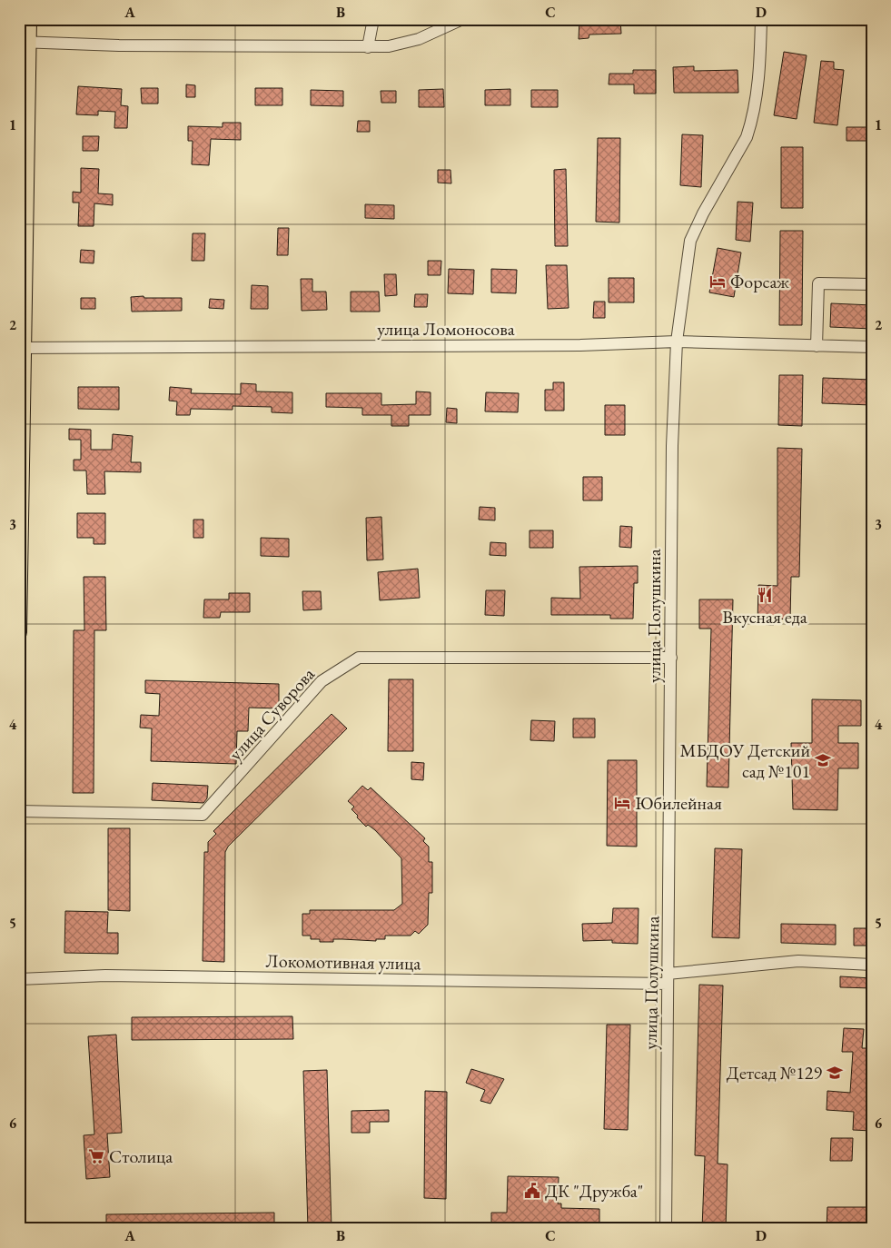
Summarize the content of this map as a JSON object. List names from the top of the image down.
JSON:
{
  "streets": {
    "street": [
      "улица Ломоносова",
      "улица Полушкина",
      "улица Суворова",
      "Локомотивная улица"
    ]
  },
  "crossings": [
    ["улица Ломоносова", "улица Полушкина"],
    ["улица Полушкина", "улица Суворова"],
    ["улица Полушкина", "Локомотивная улица"]
  ],
  "places": {
    "hotel": ["Форсаж", "Юбилейная"],
    "restaurant": ["Вкусная еда"],
    "school or university": ["МБДОУ Детский сад №101", "Детсад №129"],
    "supermarket": ["Столица"],
    "public building": ["ДК \"Дружба\""]
  },
  "grid": {
    "columns": [
      "A",
      "B",
      "C",
      "D"
    ],
    "rows": [
      "1",
      "2",
      "3",
      "4",
      "5",
      "6"
    ]
  }
}
